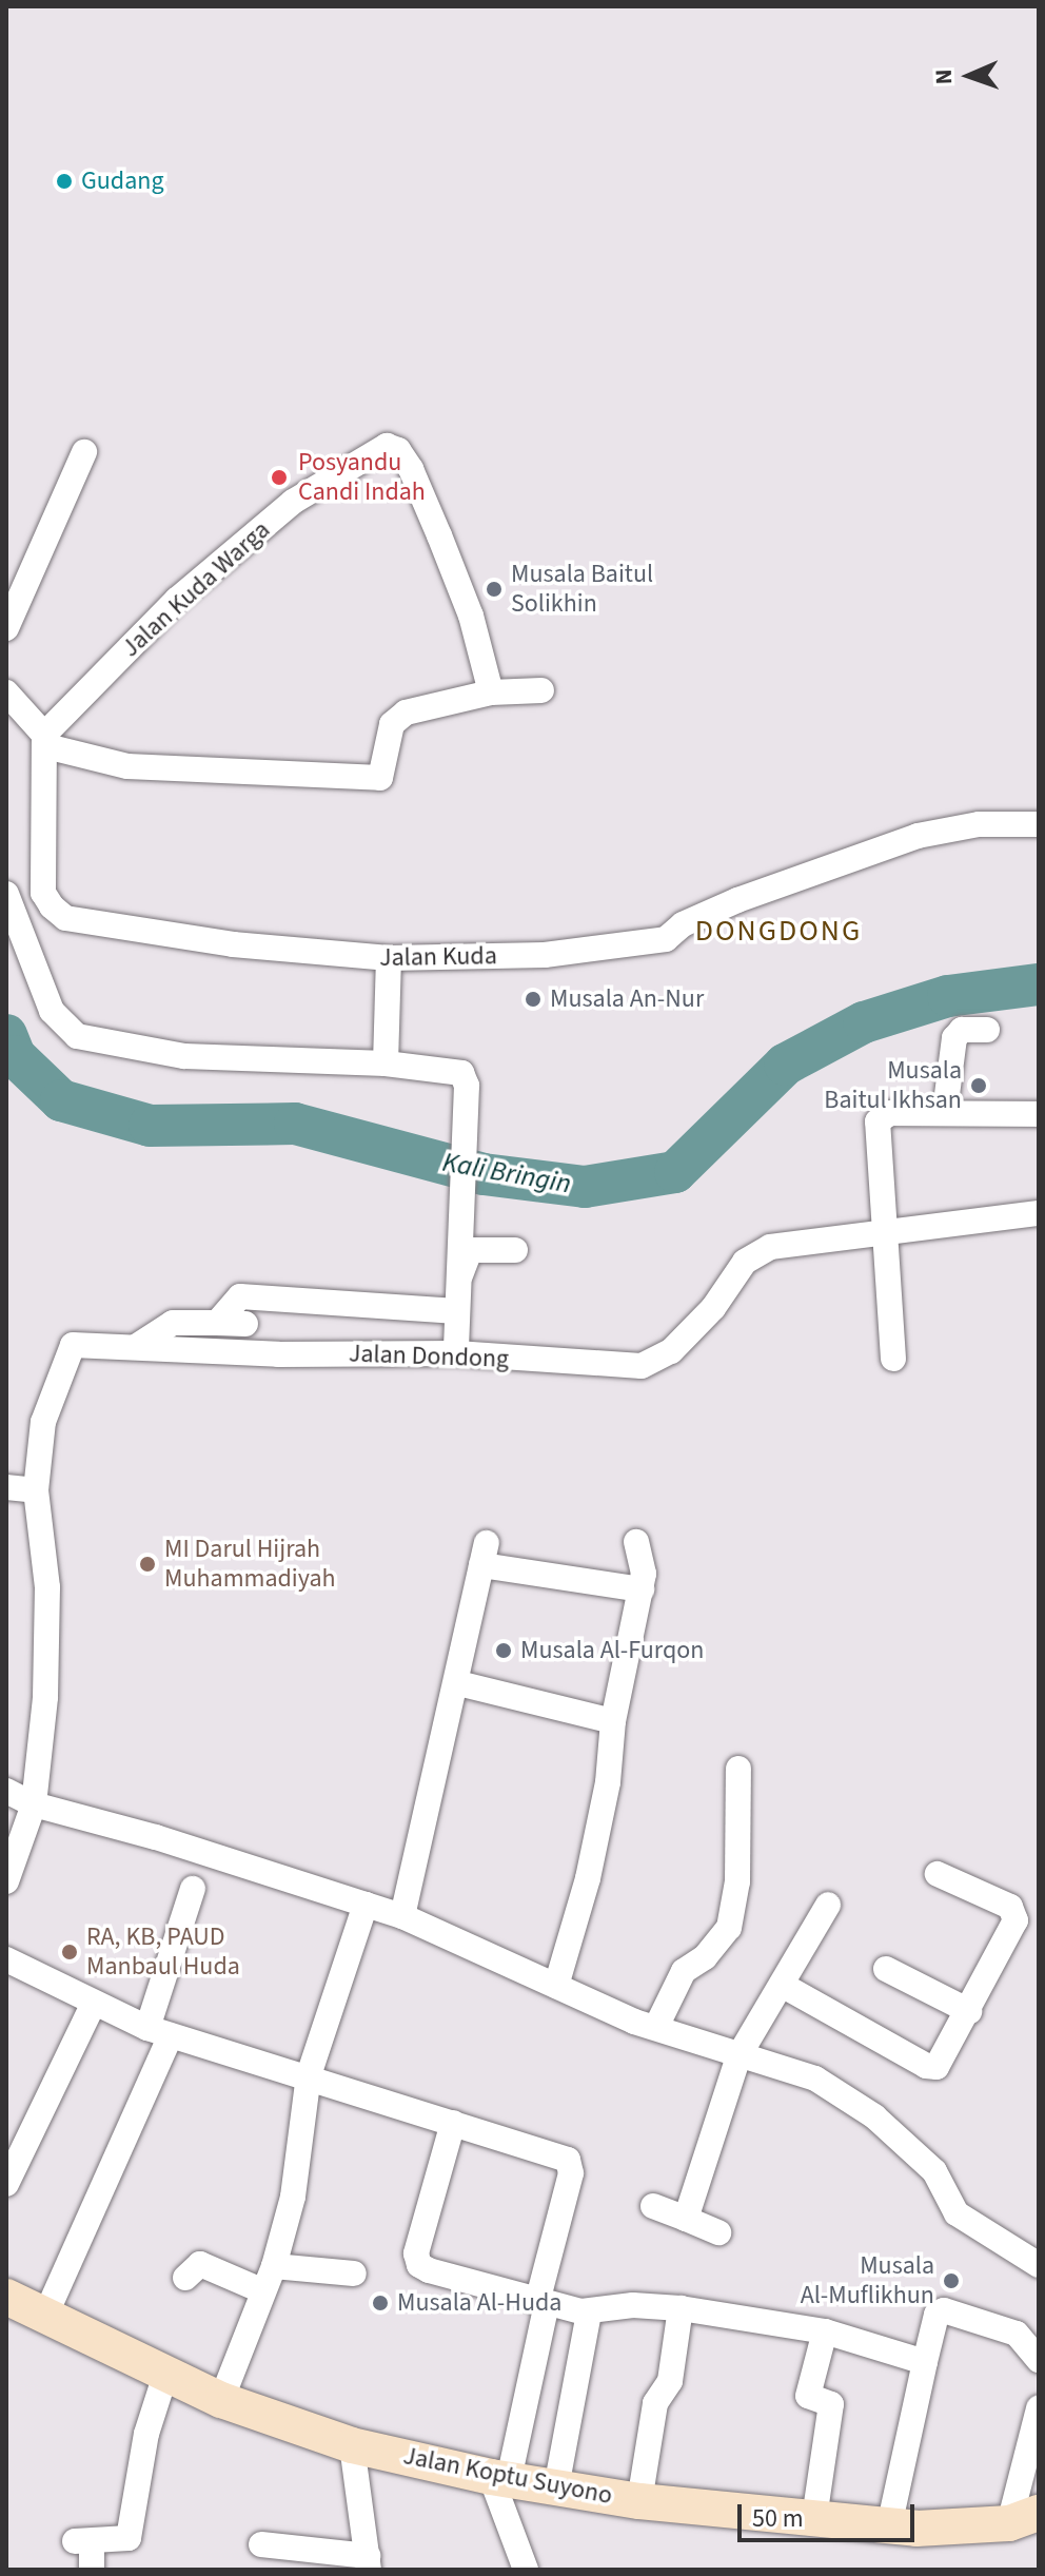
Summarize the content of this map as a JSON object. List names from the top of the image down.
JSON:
{
  "streets": {
    "main road": ["Jalan Koptu Suyono"],
    "street": ["Jalan Kuda Warga", "Jalan Kuda", "Jalan Dondong"]
  },
  "crossings": [
    ["Jalan Kuda Warga", "Jalan Kuda"]
  ],
  "districts": ["DONGDONG"],
  "water": ["Kali Bringin"],
  "places": [
    "Gudang",
    "Posyandu Candi Indah",
    "Musala Baitul Solikhin",
    "Musala An-Nur",
    "Musala Baitul Ikhsan",
    "MI Darul Hijrah Muhammadiyah",
    "Musala Al-Furqon",
    "RA, KB, PAUD Manbaul Huda",
    "Musala Al-Muflikhun",
    "Musala Al-Huda"
  ],
  "scale_bar": "50 m",
  "north": "left"
}
